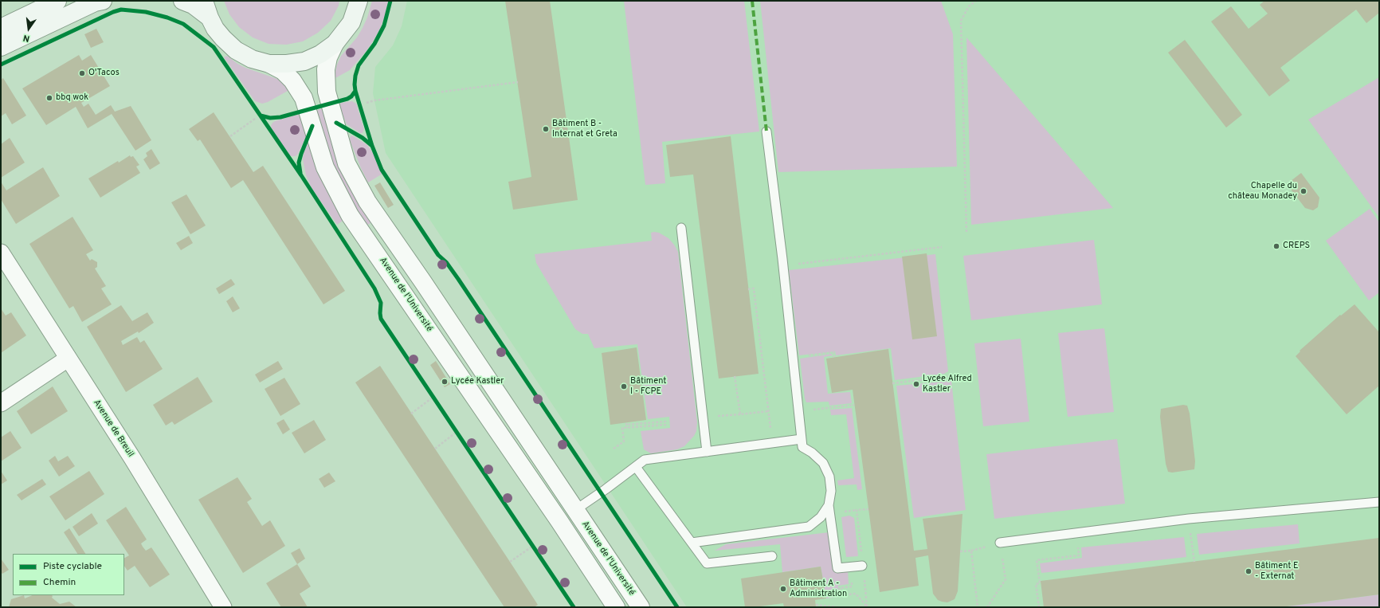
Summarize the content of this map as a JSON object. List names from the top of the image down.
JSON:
{
  "streets": {
    "street": ["Avenue de l'Université", "Avenue de Breuil"]
  },
  "places": [
    "O'Tacos",
    "bbq wok",
    "Bâtiment B - Internat et Greta",
    "Chapelle du château Monadey",
    "CREPS",
    "Lycée Kastler",
    "Lycée Alfred Kastler",
    "Bâtiment I - FCPE",
    "Bâtiment E - Externat",
    "Bâtiment A - Administration"
  ],
  "legend": ["Piste cyclable", "Chemin"],
  "north": "bottom"
}
